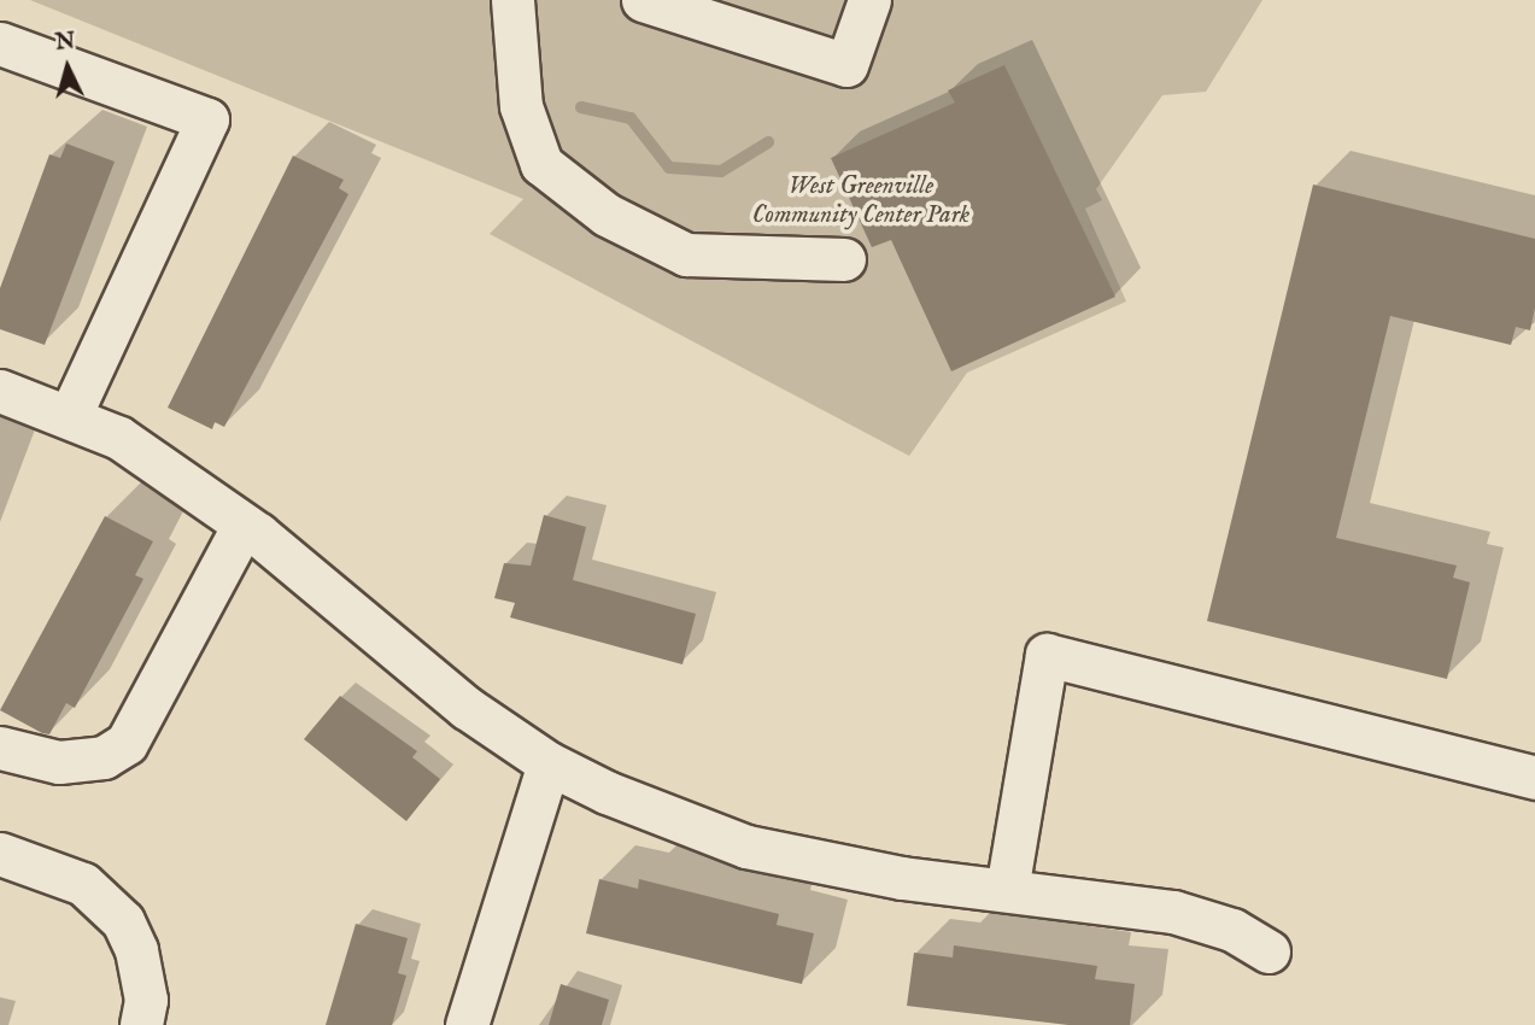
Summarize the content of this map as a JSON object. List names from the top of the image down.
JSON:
{
  "parks": ["West Greenville Community Center Park"],
  "north": "top"
}
